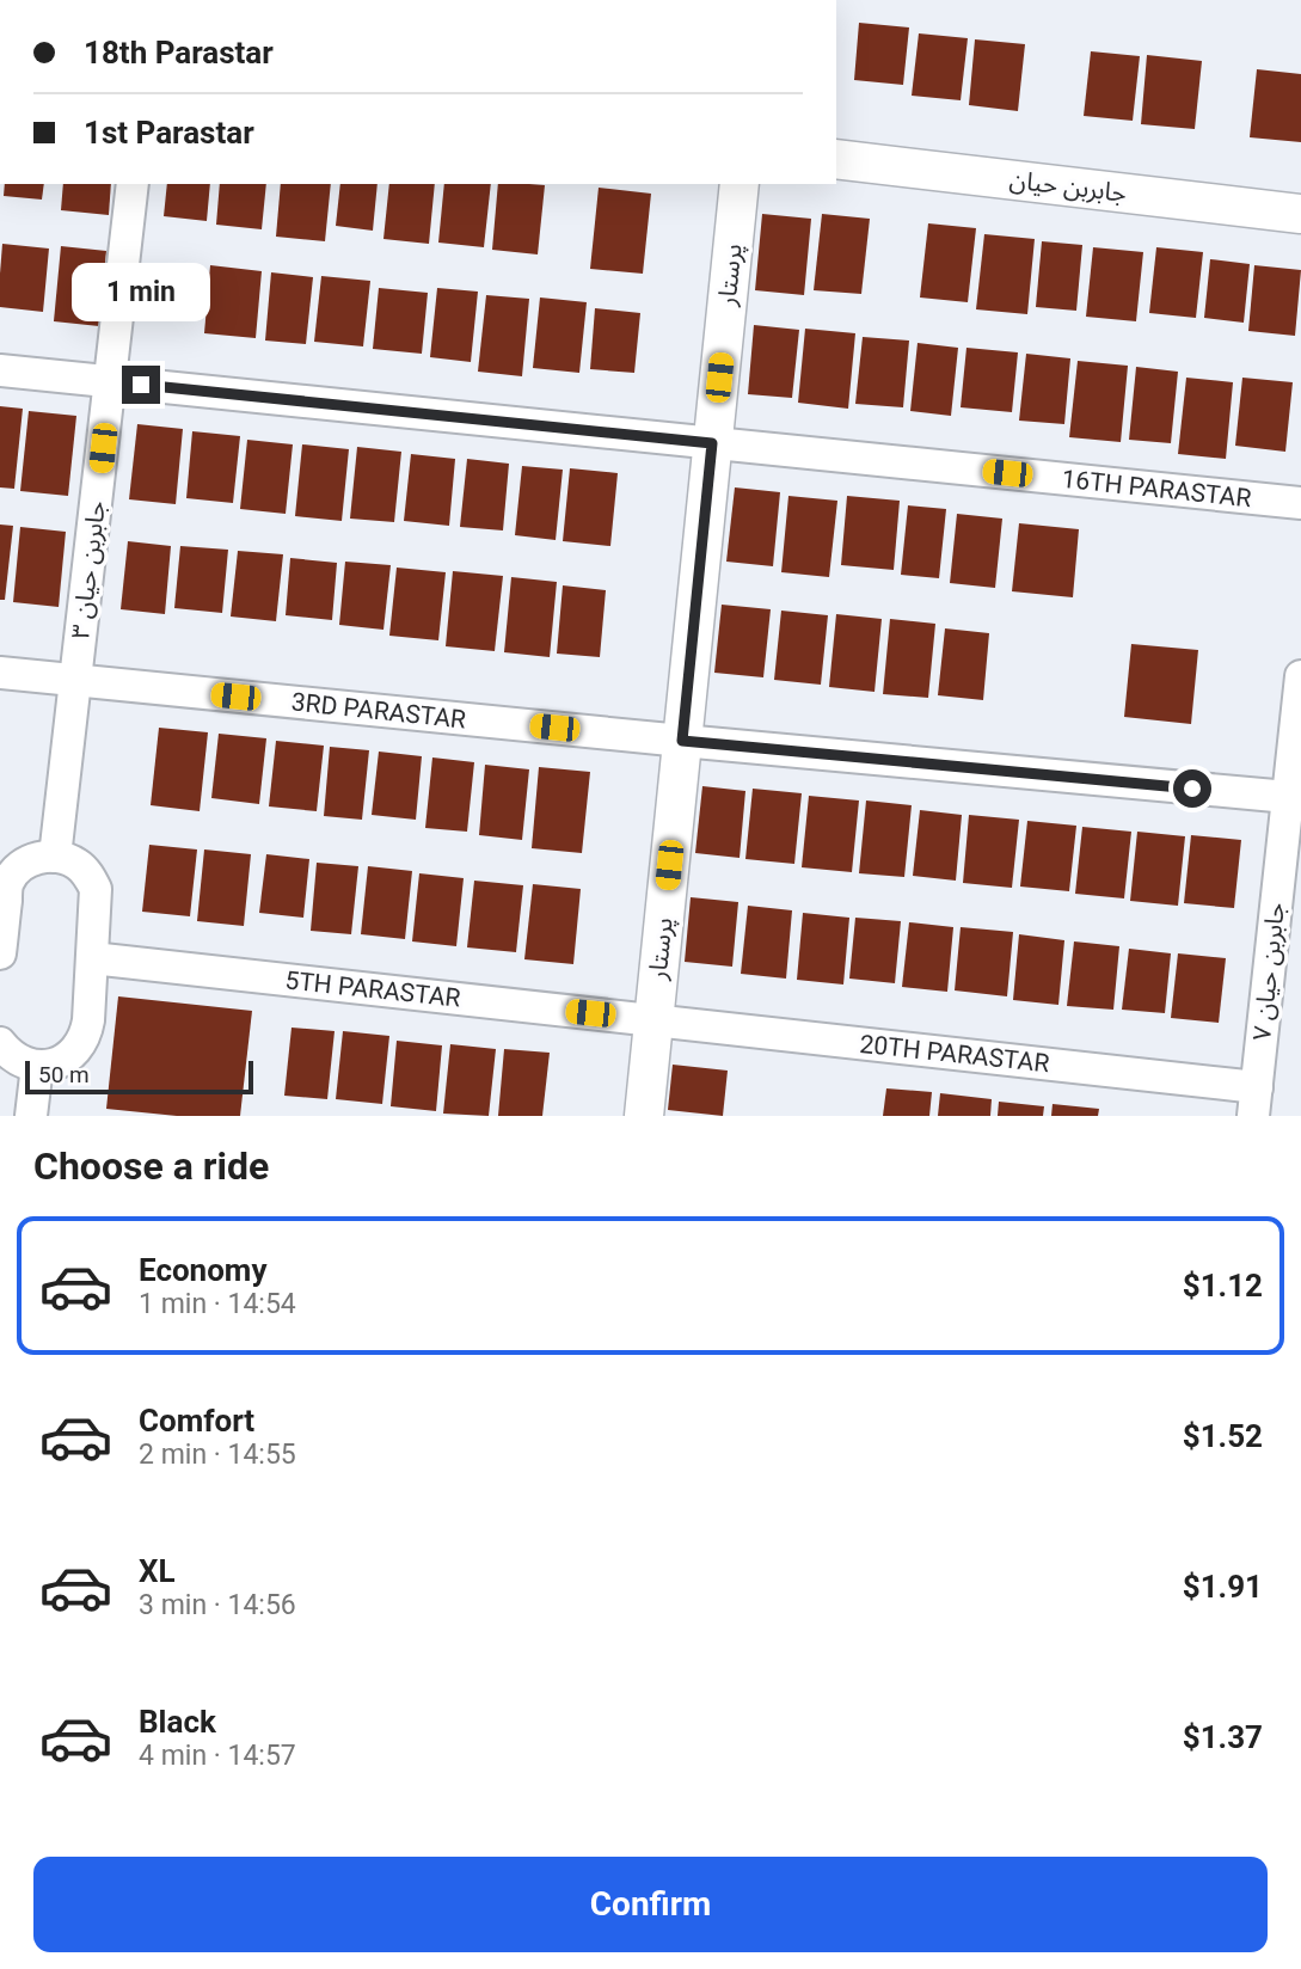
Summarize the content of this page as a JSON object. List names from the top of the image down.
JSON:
{
  "streets": {
    "street": [
      "جابربن حیان",
      "پرستار",
      "16TH PARASTAR",
      "جابربن حیان ۳",
      "3RD PARASTAR",
      "جابربن حیان ۷",
      "5TH PARASTAR",
      "20TH PARASTAR"
    ]
  },
  "crossings": [
    ["پرستار", "16TH PARASTAR"],
    ["پرستار", "3RD PARASTAR"],
    ["پرستار", "5TH PARASTAR"],
    ["پرستار", "20TH PARASTAR"],
    ["16TH PARASTAR", "جابربن حیان ۳"],
    ["جابربن حیان ۳", "3RD PARASTAR"],
    ["3RD PARASTAR", "جابربن حیان ۷"],
    ["جابربن حیان ۷", "20TH PARASTAR"],
    ["5TH PARASTAR", "20TH PARASTAR"]
  ],
  "scale_bar": "50 m",
  "page": {
    "banner": ["18th Parastar", "1st Parastar"],
    "bubble": "1 min",
    "scale": "50 m",
    "heading": "Choose a ride",
    "list": [
      {
        "name": "Economy",
        "note": "1 min · 14:54",
        "value": "$1.12"
      },
      {
        "name": "Comfort",
        "note": "2 min · 14:55",
        "value": "$1.52"
      },
      {
        "name": "XL",
        "note": "3 min · 14:56",
        "value": "$1.91"
      },
      {
        "name": "Black",
        "note": "4 min · 14:57",
        "value": "$1.37"
      }
    ],
    "buttons": "Confirm"
  }
}
